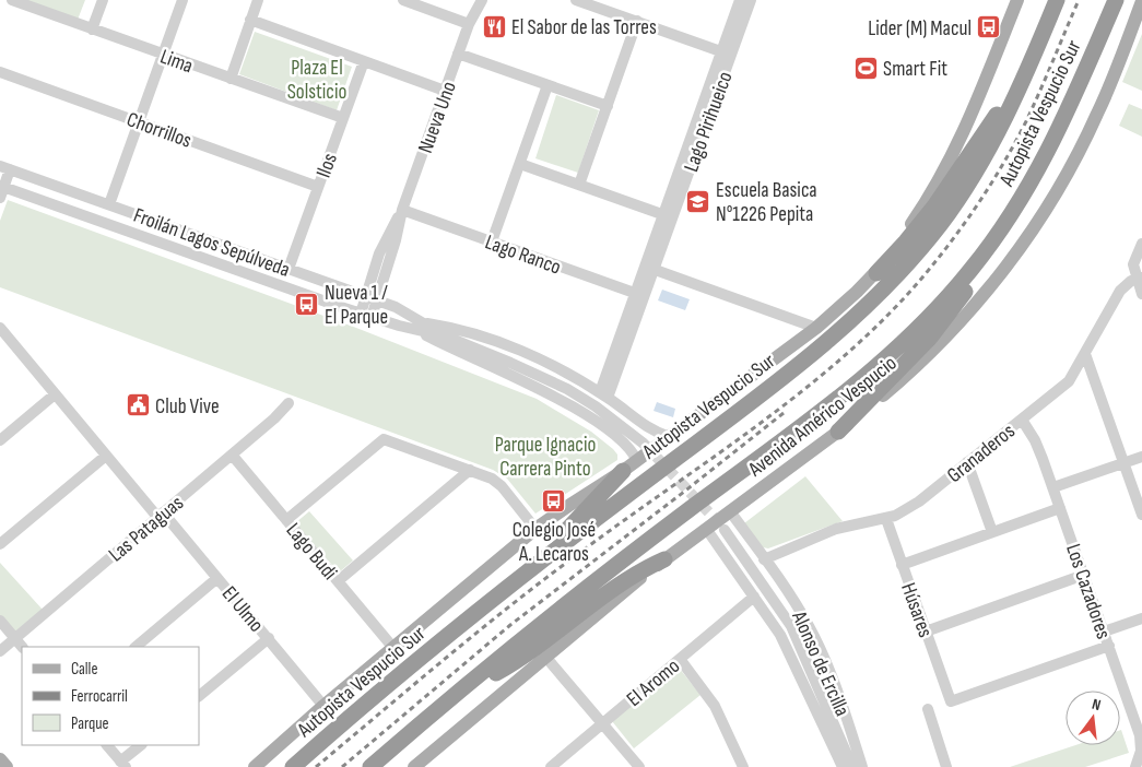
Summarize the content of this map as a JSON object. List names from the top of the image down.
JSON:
{
  "streets": {
    "highway": ["Autopista Vespucio Sur"],
    "main road": ["Avenida Américo Vespucio"],
    "street": [
      "Lima",
      "Nueva Uno",
      "Lago Pirihueico",
      "Chorrillos",
      "Ilos",
      "Froilán Lagos Sepúlveda",
      "Lago Ranco",
      "Granaderos",
      "Las Pataguas",
      "Lago Budi",
      "Los Cazadores",
      "El Ulmo",
      "Húsares",
      "Alonso de Ercilla",
      "El Aromo"
    ]
  },
  "crossings": [
    ["Lima", "Ilos"],
    ["Nueva Uno", "Froilán Lagos Sepúlveda"],
    ["Nueva Uno", "Lago Ranco"],
    ["Lago Pirihueico", "Froilán Lagos Sepúlveda"],
    ["Lago Pirihueico", "Lago Ranco"],
    ["Chorrillos", "Ilos"],
    ["Ilos", "Froilán Lagos Sepúlveda"],
    ["Avenida Américo Vespucio", "Alonso de Ercilla"],
    ["Granaderos", "Los Cazadores"],
    ["Granaderos", "Húsares"],
    ["Granaderos", "Alonso de Ercilla"],
    ["Las Pataguas", "Lago Budi"],
    ["Las Pataguas", "El Ulmo"],
    ["Los Cazadores", "Húsares"],
    ["Alonso de Ercilla", "El Aromo"]
  ],
  "parks": ["Plaza El Solsticio", "Parque Ignacio Carrera Pinto"],
  "places": {
    "restaurant": ["El Sabor de las Torres"],
    "bus stop": ["Lider (M) Macul", "Nueva 1 / El Parque", "Colegio José A. Lecaros"],
    "sports": ["Smart Fit"],
    "school or university": ["Escuela Basica N°1226 Pepita"],
    "public building": ["Club Vive"]
  },
  "legend": ["Calle", "Ferrocarril", "Parque"],
  "north": "top"
}
